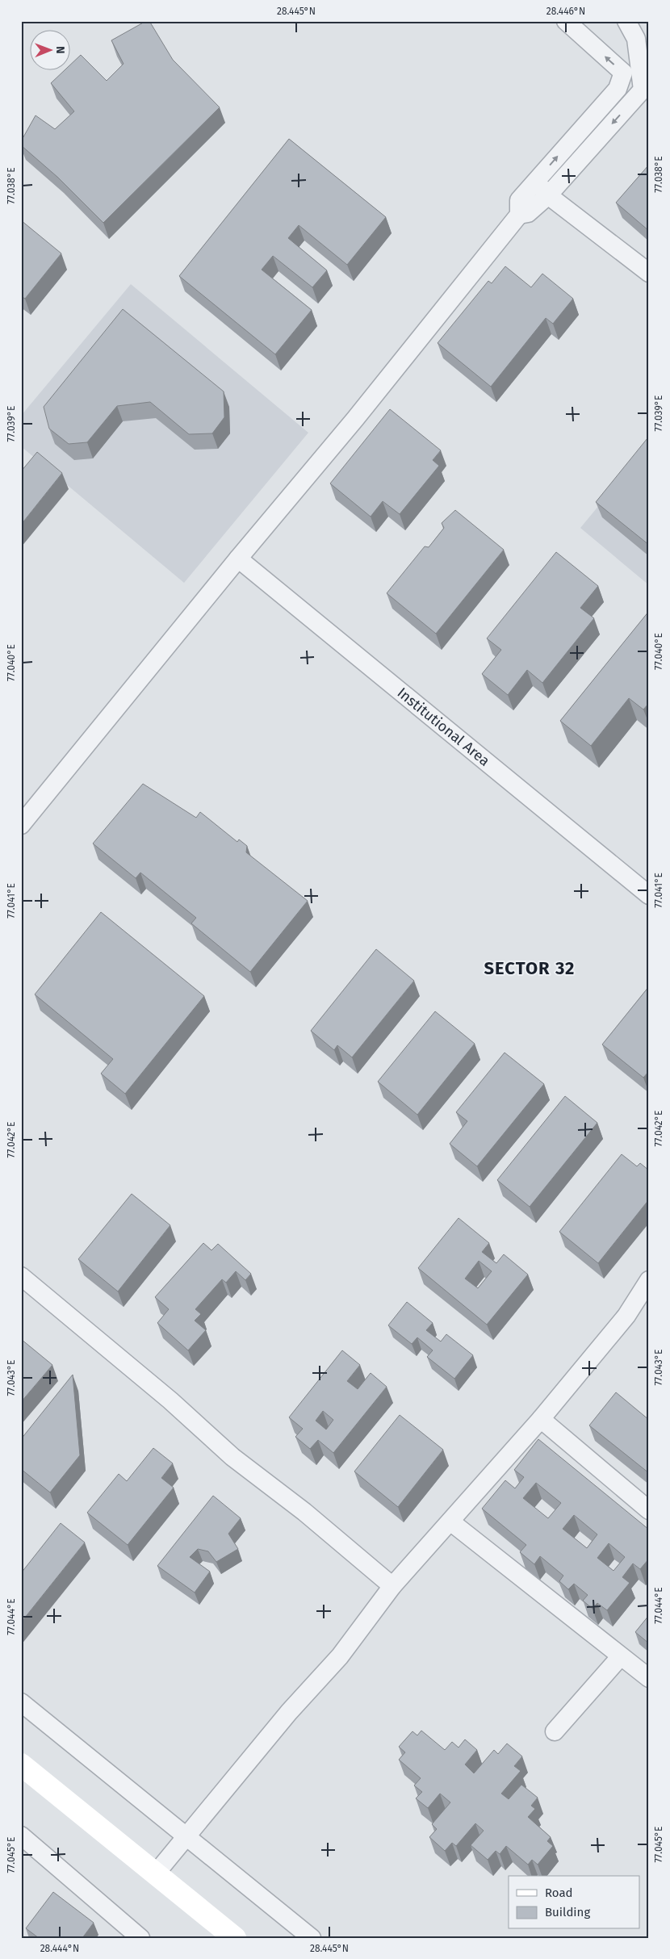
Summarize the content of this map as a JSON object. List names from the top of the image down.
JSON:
{
  "streets": {
    "street": ["Institutional Area"]
  },
  "districts": ["SECTOR 32"],
  "legend": ["Road", "Building"],
  "north": "right",
  "coordinates": [
    "28.445°N",
    "28.446°N",
    "77.038°E",
    "77.039°E",
    "77.040°E",
    "77.041°E",
    "77.042°E",
    "77.043°E",
    "77.044°E",
    "77.045°E",
    "28.444°N"
  ]
}
